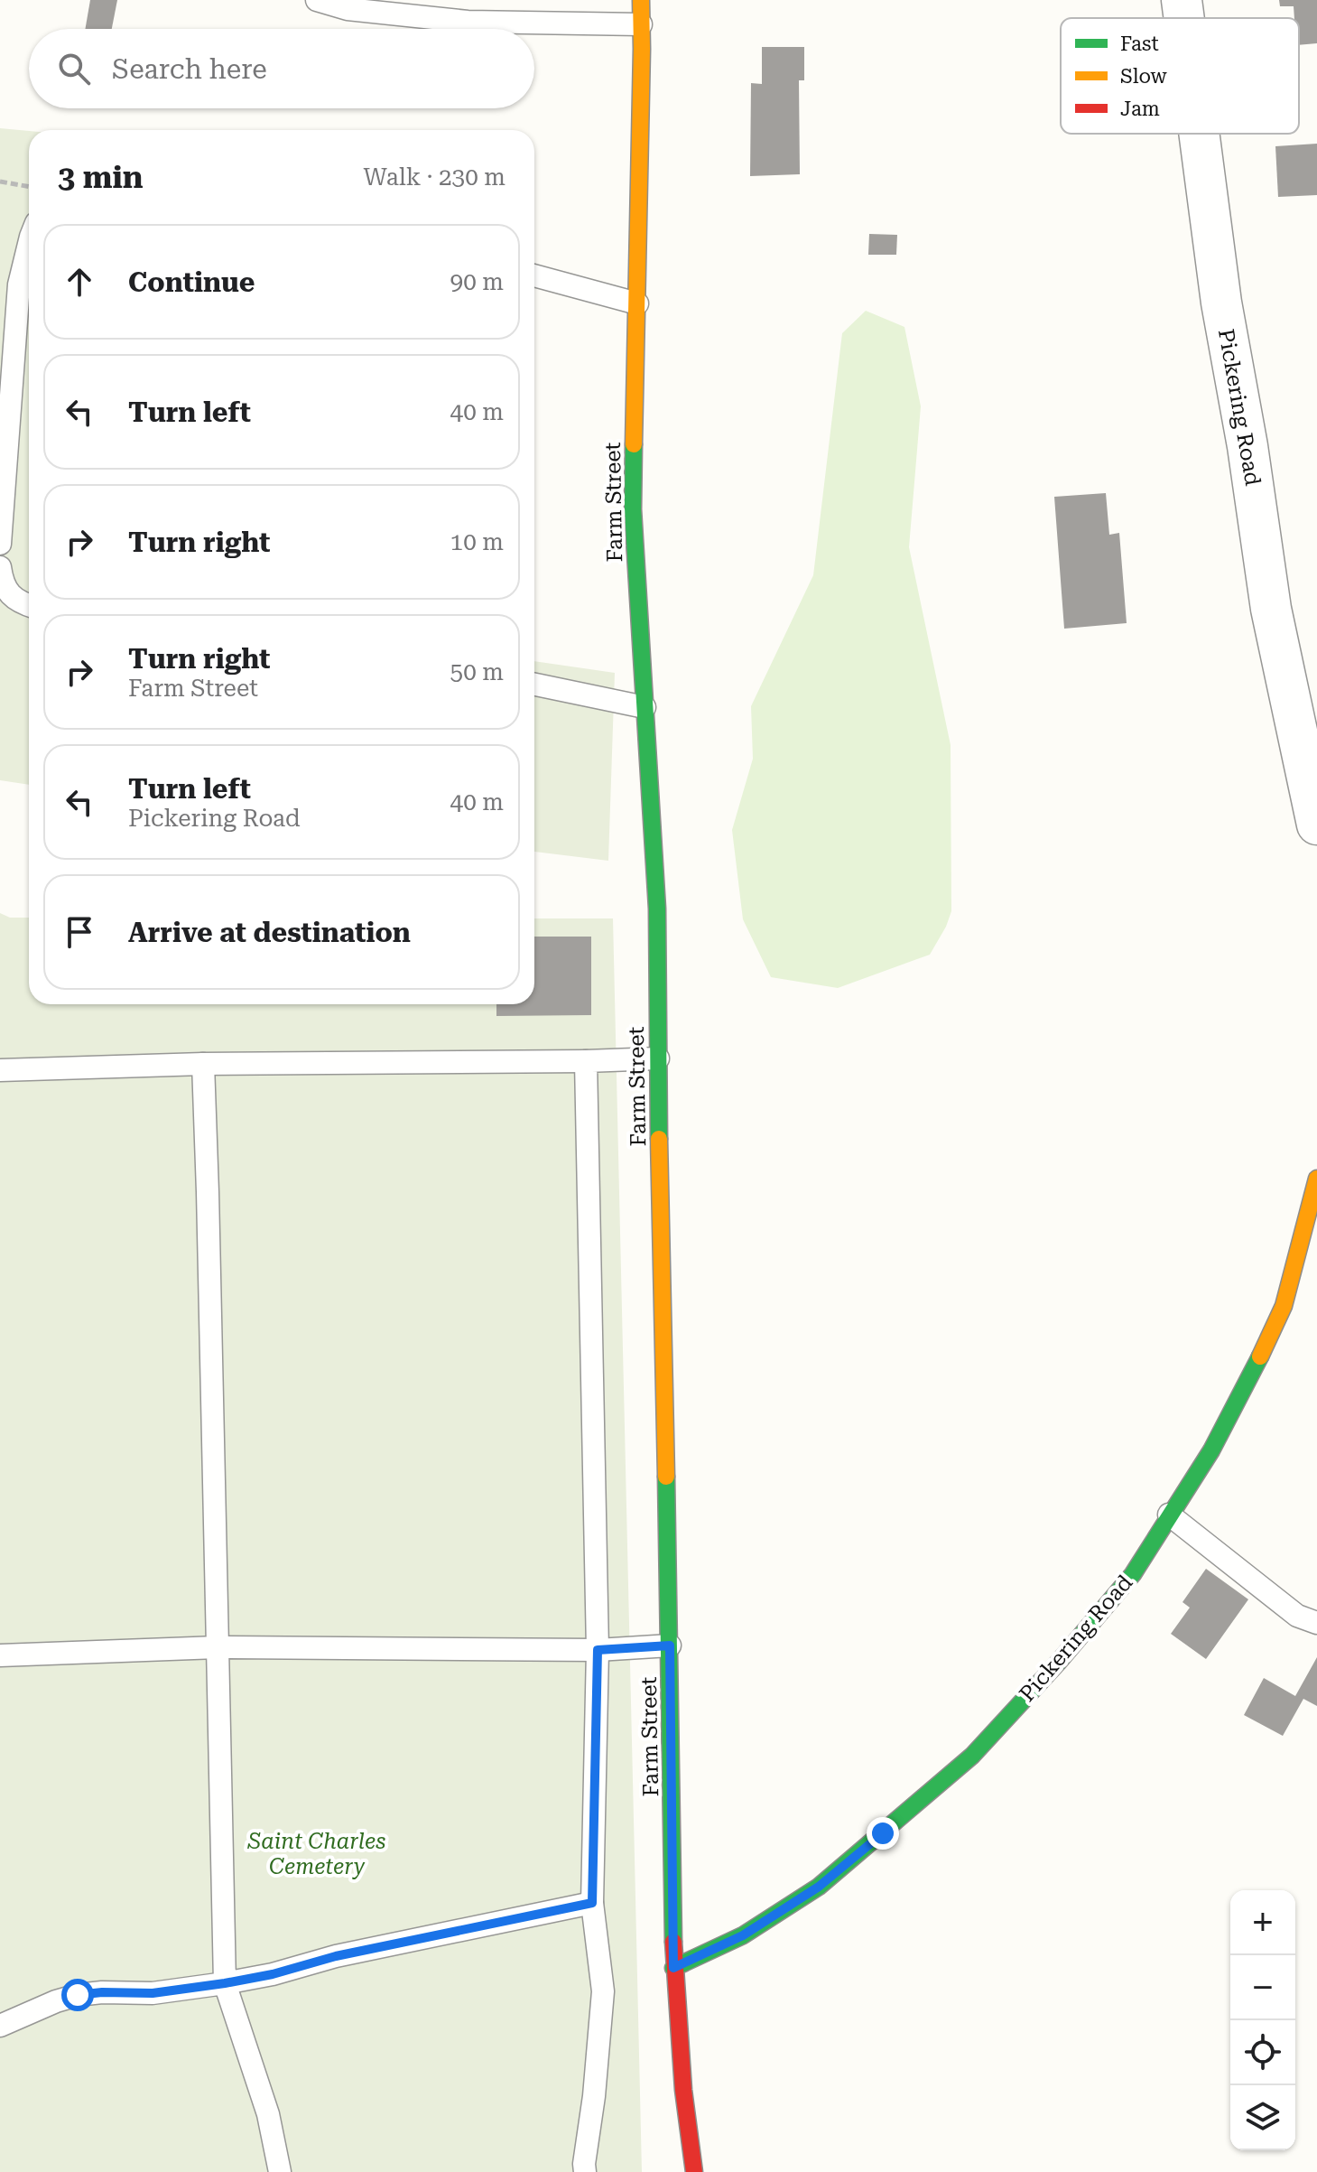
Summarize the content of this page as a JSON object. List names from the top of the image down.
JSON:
{
  "streets": {
    "street": ["Pickering Road", "Farm Street"]
  },
  "crossings": [
    ["Pickering Road", "Farm Street"]
  ],
  "parks": ["Saint Charles Cemetery"],
  "legend": ["Fast", "Slow", "Jam"],
  "page": {
    "search": "Search here",
    "heading": ["3 min", "Walk · 230 m"],
    "list": [
      ["Continue", "90 m"],
      ["Turn left", "40 m"],
      ["Turn right", "10 m"],
      ["Turn right", "Farm Street", "50 m"],
      ["Turn left", "Pickering Road", "40 m"],
      "Arrive at destination"
    ],
    "map_buttons": ["+", "−"]
  }
}
